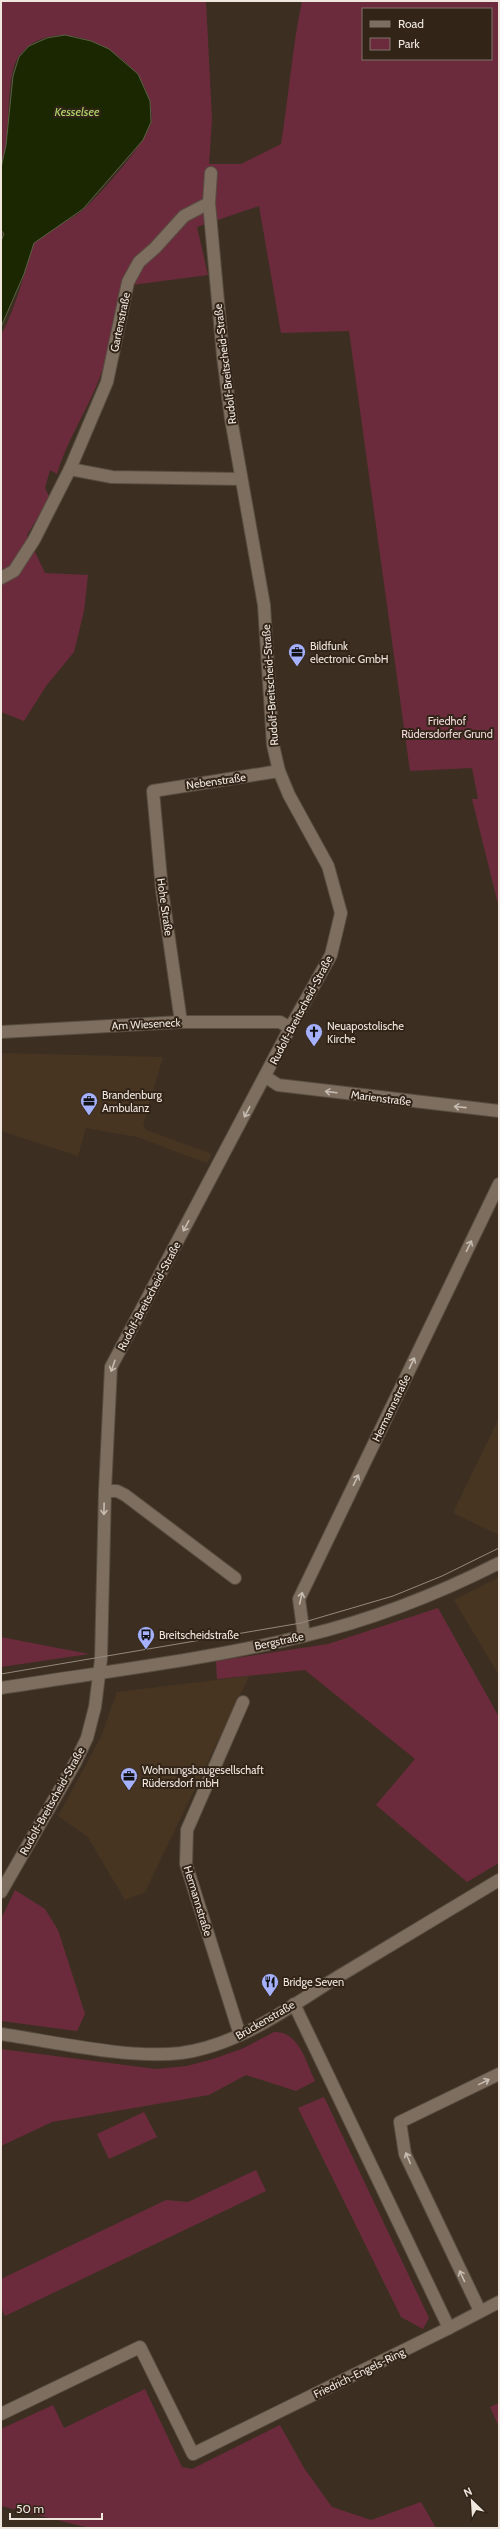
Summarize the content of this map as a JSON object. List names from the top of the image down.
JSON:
{
  "streets": {
    "street": [
      "Gartenstraße",
      "Rudolf-Breitscheid-Straße",
      "Nebenstraße",
      "Hohe Straße",
      "Am Wieseneck",
      "Marienstraße",
      "Hermannstraße",
      "Bergstraße",
      "Brückenstraße",
      "Friedrich-Engels-Ring"
    ]
  },
  "crossings": [
    ["Gartenstraße", "Rudolf-Breitscheid-Straße"],
    ["Rudolf-Breitscheid-Straße", "Nebenstraße"],
    ["Rudolf-Breitscheid-Straße", "Am Wieseneck"],
    ["Rudolf-Breitscheid-Straße", "Marienstraße"],
    ["Rudolf-Breitscheid-Straße", "Bergstraße"],
    ["Nebenstraße", "Hohe Straße"],
    ["Hohe Straße", "Am Wieseneck"],
    ["Hermannstraße", "Bergstraße"],
    ["Hermannstraße", "Brückenstraße"]
  ],
  "one_way": ["Marienstraße", "Hermannstraße"],
  "water": ["Kesselsee"],
  "parks": ["Friedhof Rüdersdorfer Grund"],
  "places": {
    "office": ["Bildfunk electronic GmbH", "Brandenburg Ambulanz", "Wohnungsbaugesellschaft Rüdersdorf mbH"],
    "church": ["Neuapostolische Kirche"],
    "bus stop": ["Breitscheidstraße"],
    "restaurant": ["Bridge Seven"]
  },
  "legend": ["Road", "Park"],
  "scale_bar": "50 m",
  "north": "top left"
}
